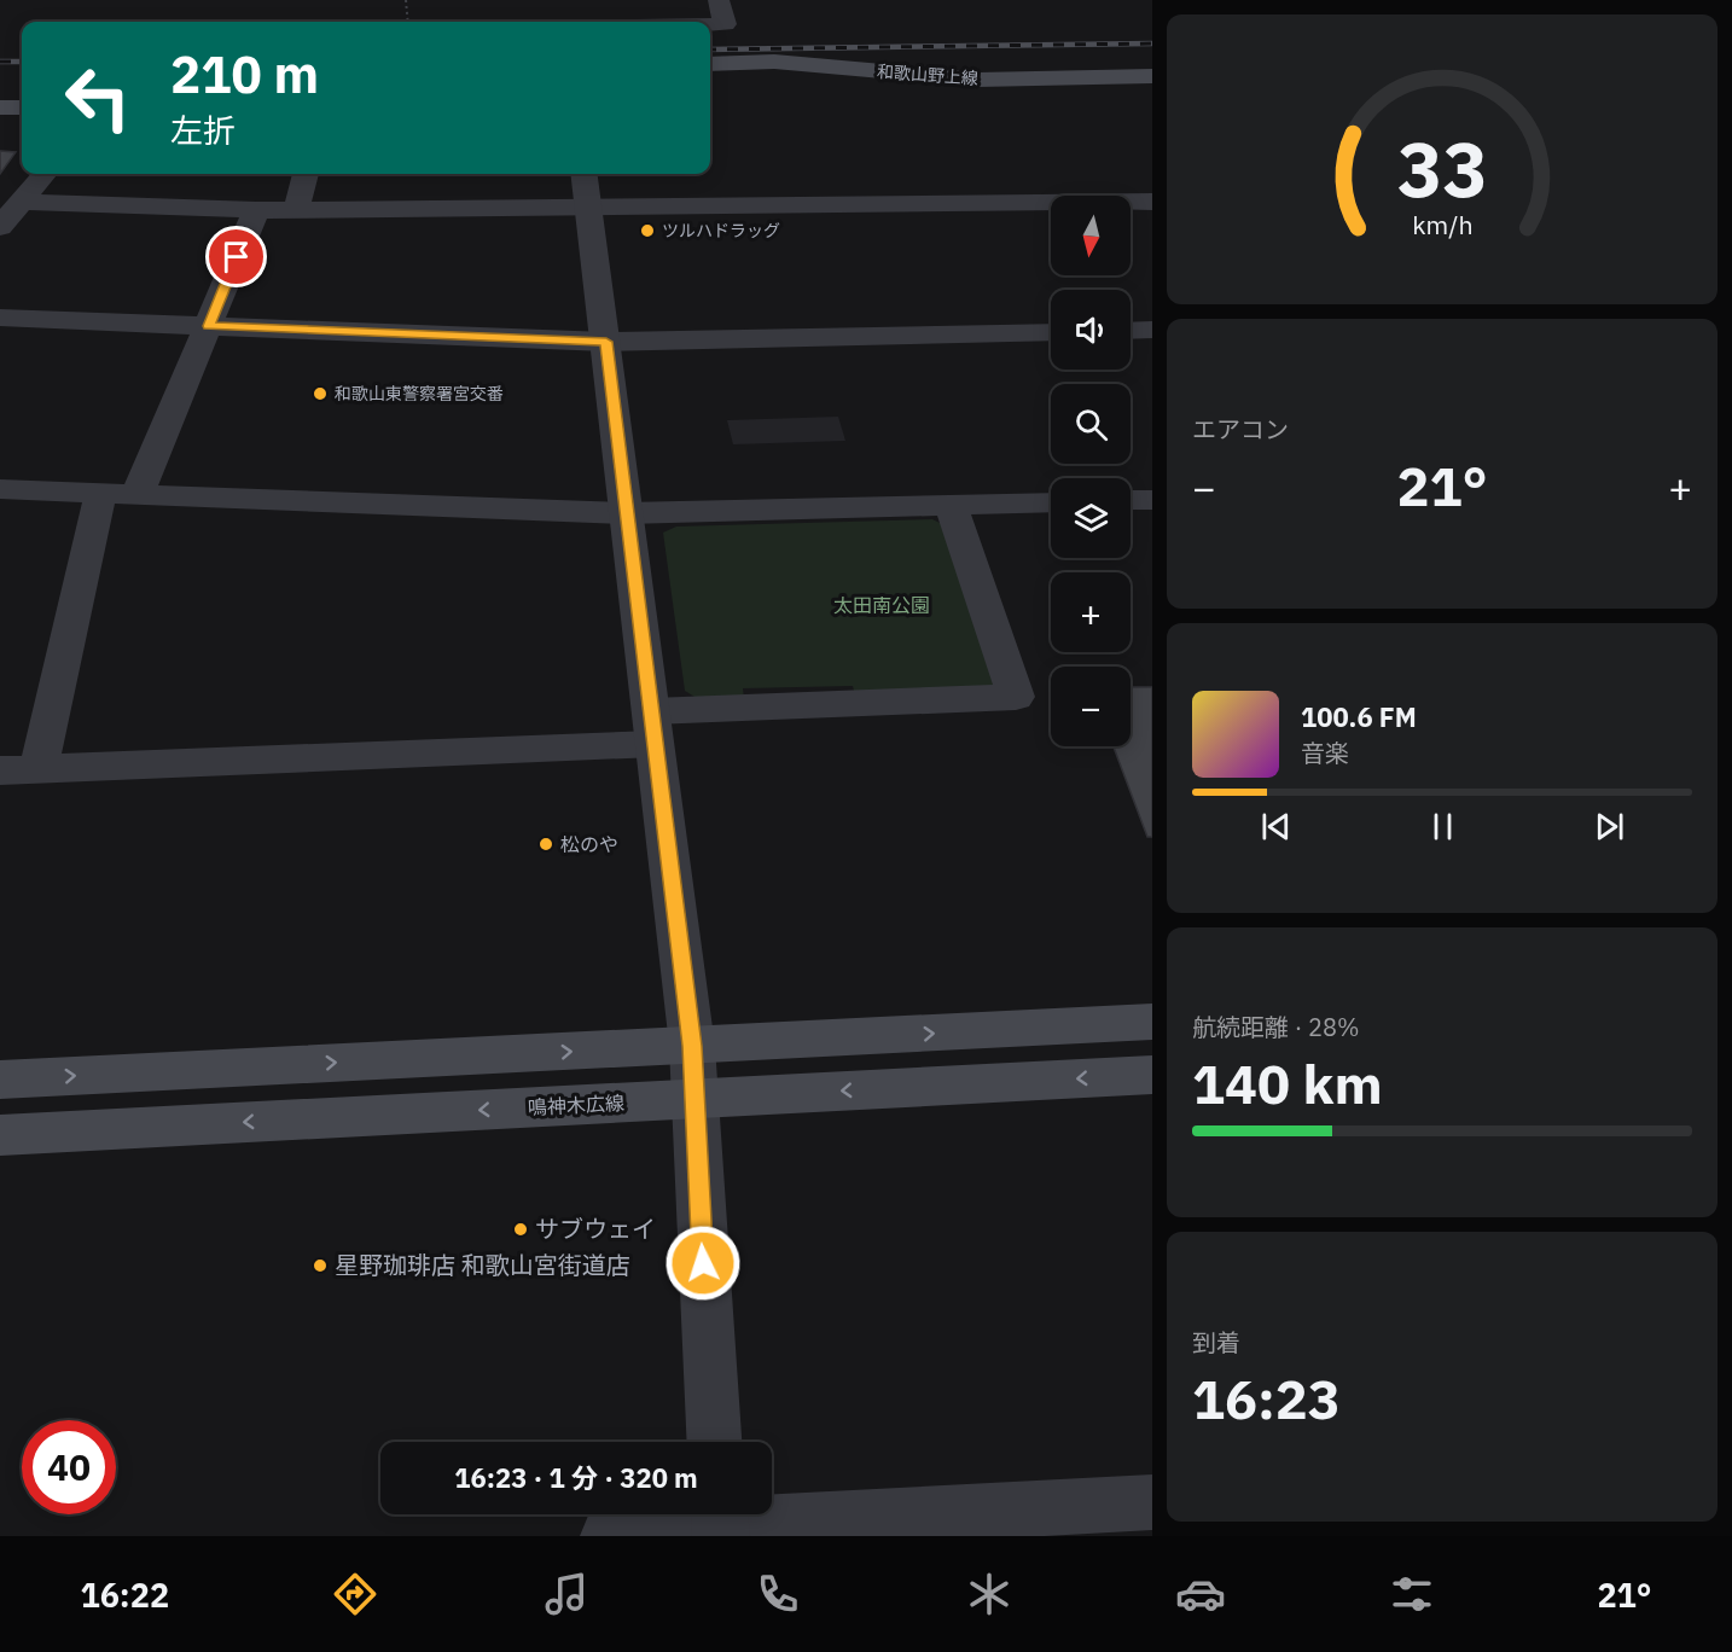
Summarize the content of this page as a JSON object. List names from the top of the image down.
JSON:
{
  "streets": {
    "main road": ["和歌山野上線", "鳴神木広線"]
  },
  "parks": ["太田南公園"],
  "places": [
    "ツルハドラッグ",
    "和歌山東警察署宮交番",
    "松のや",
    "サブウェイ",
    "星野珈琲店 和歌山宮街道店"
  ],
  "north": "bottom",
  "page": {
    "turn": ["210 m", "左折"],
    "map_buttons": ["+", "−"],
    "tile": [
      "エアコン",
      ["航続距離 · 28%", "140 km"],
      ["到着", "16:23"]
    ],
    "heat": ["−", "21°", "+"],
    "song": ["100.6 FM", "音楽"],
    "limit": "40",
    "trip": "16:23 · 1 分 · 320 m",
    "tabs": ["16:22", "21°"],
    "gauge": ["33", "km/h"]
  }
}
